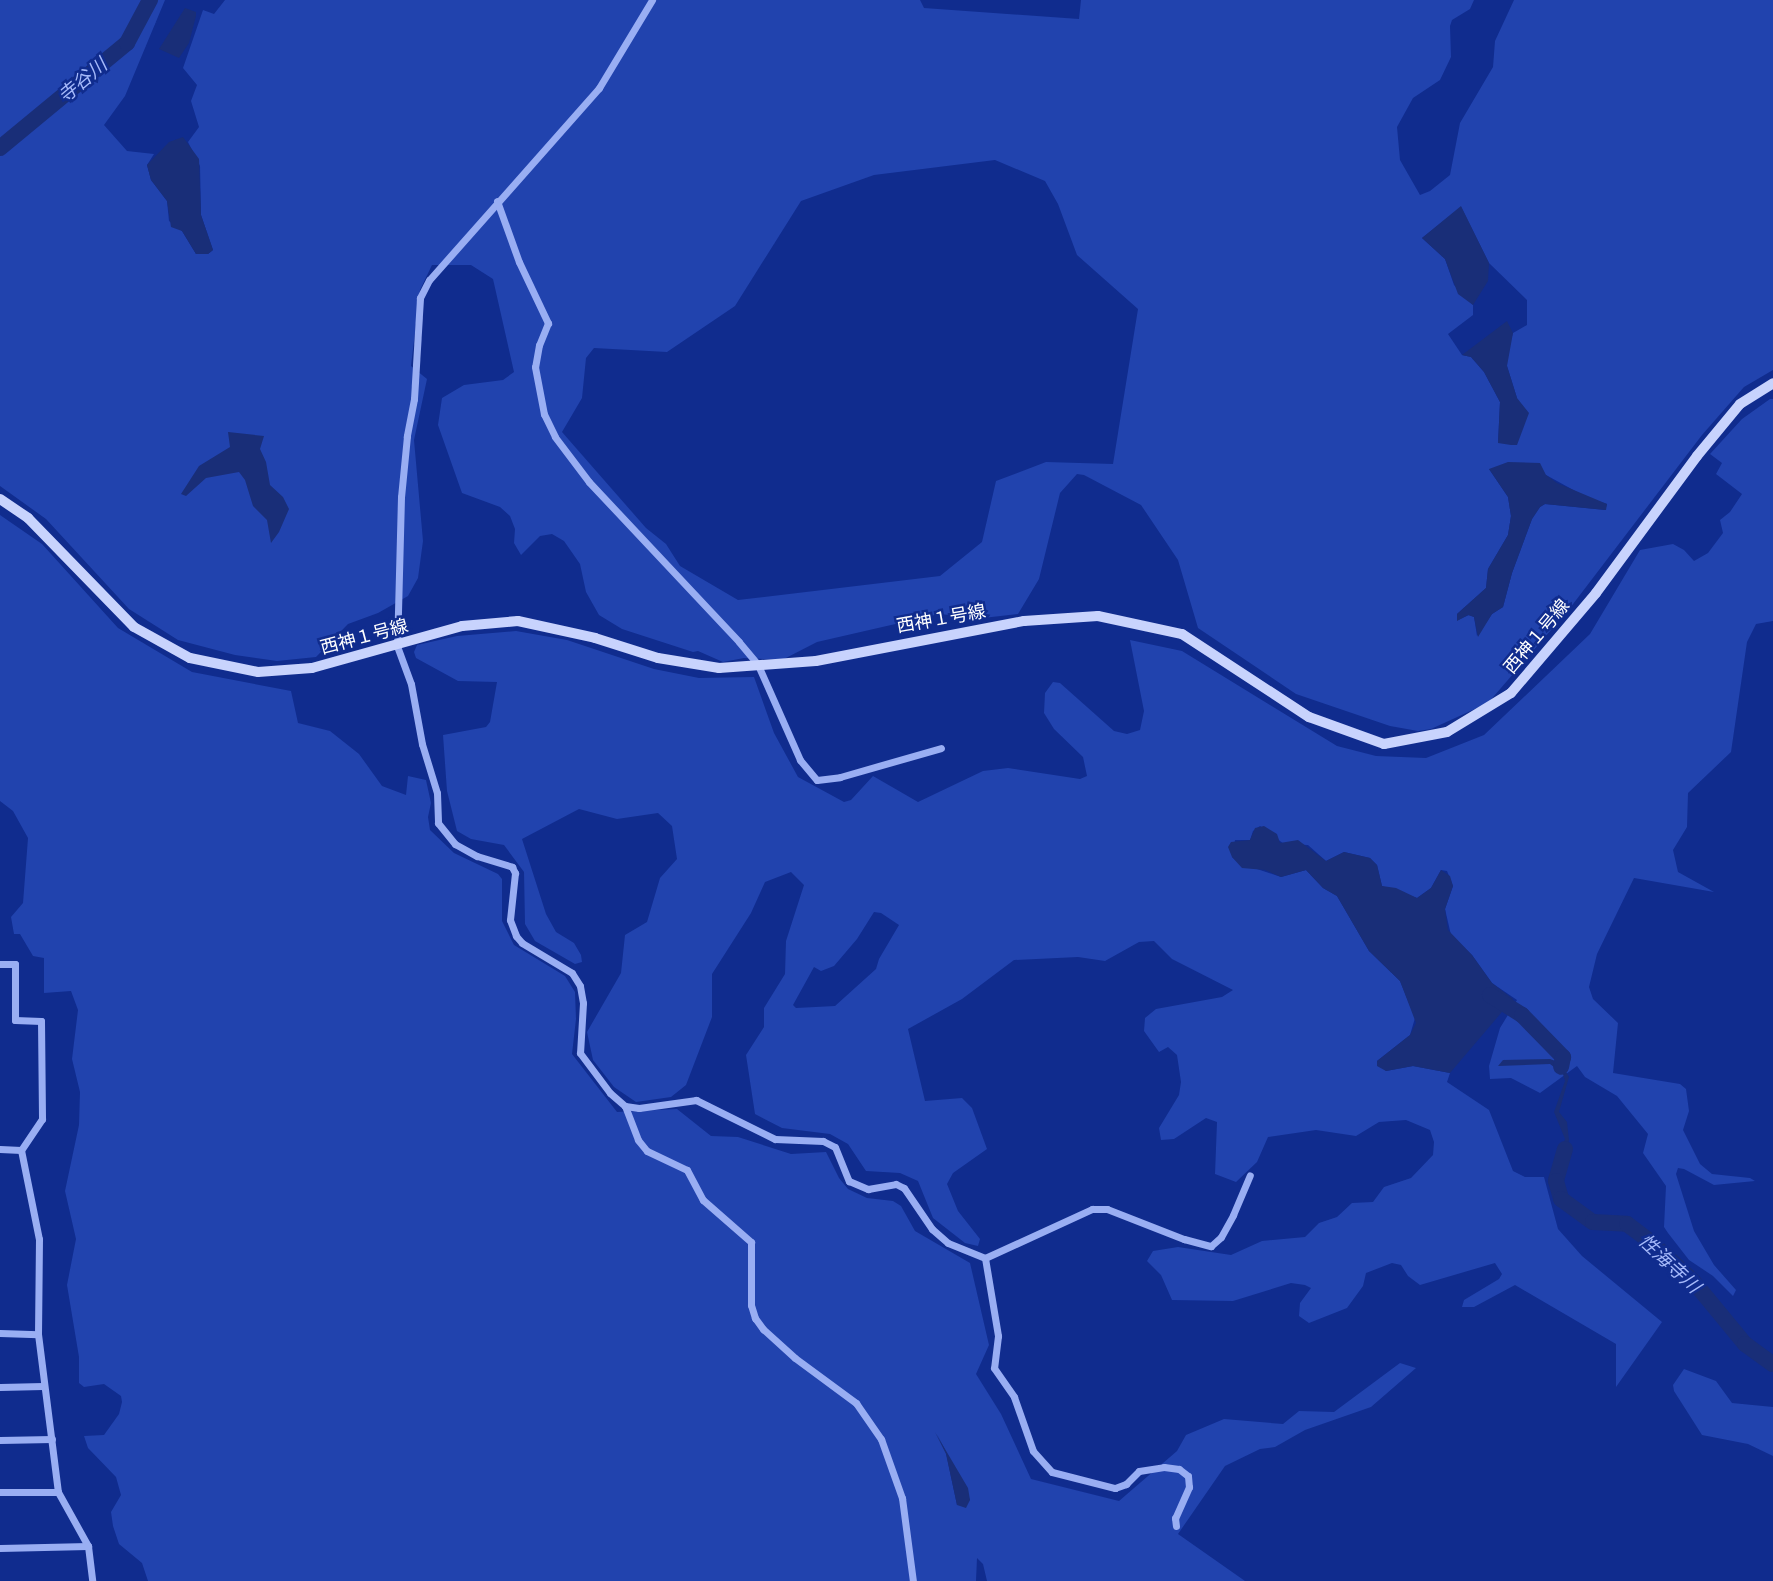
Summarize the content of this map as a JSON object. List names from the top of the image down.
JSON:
{
  "streets": {
    "street": ["西神１号線"]
  },
  "water": ["寺谷川", "性海寺川"]
}
